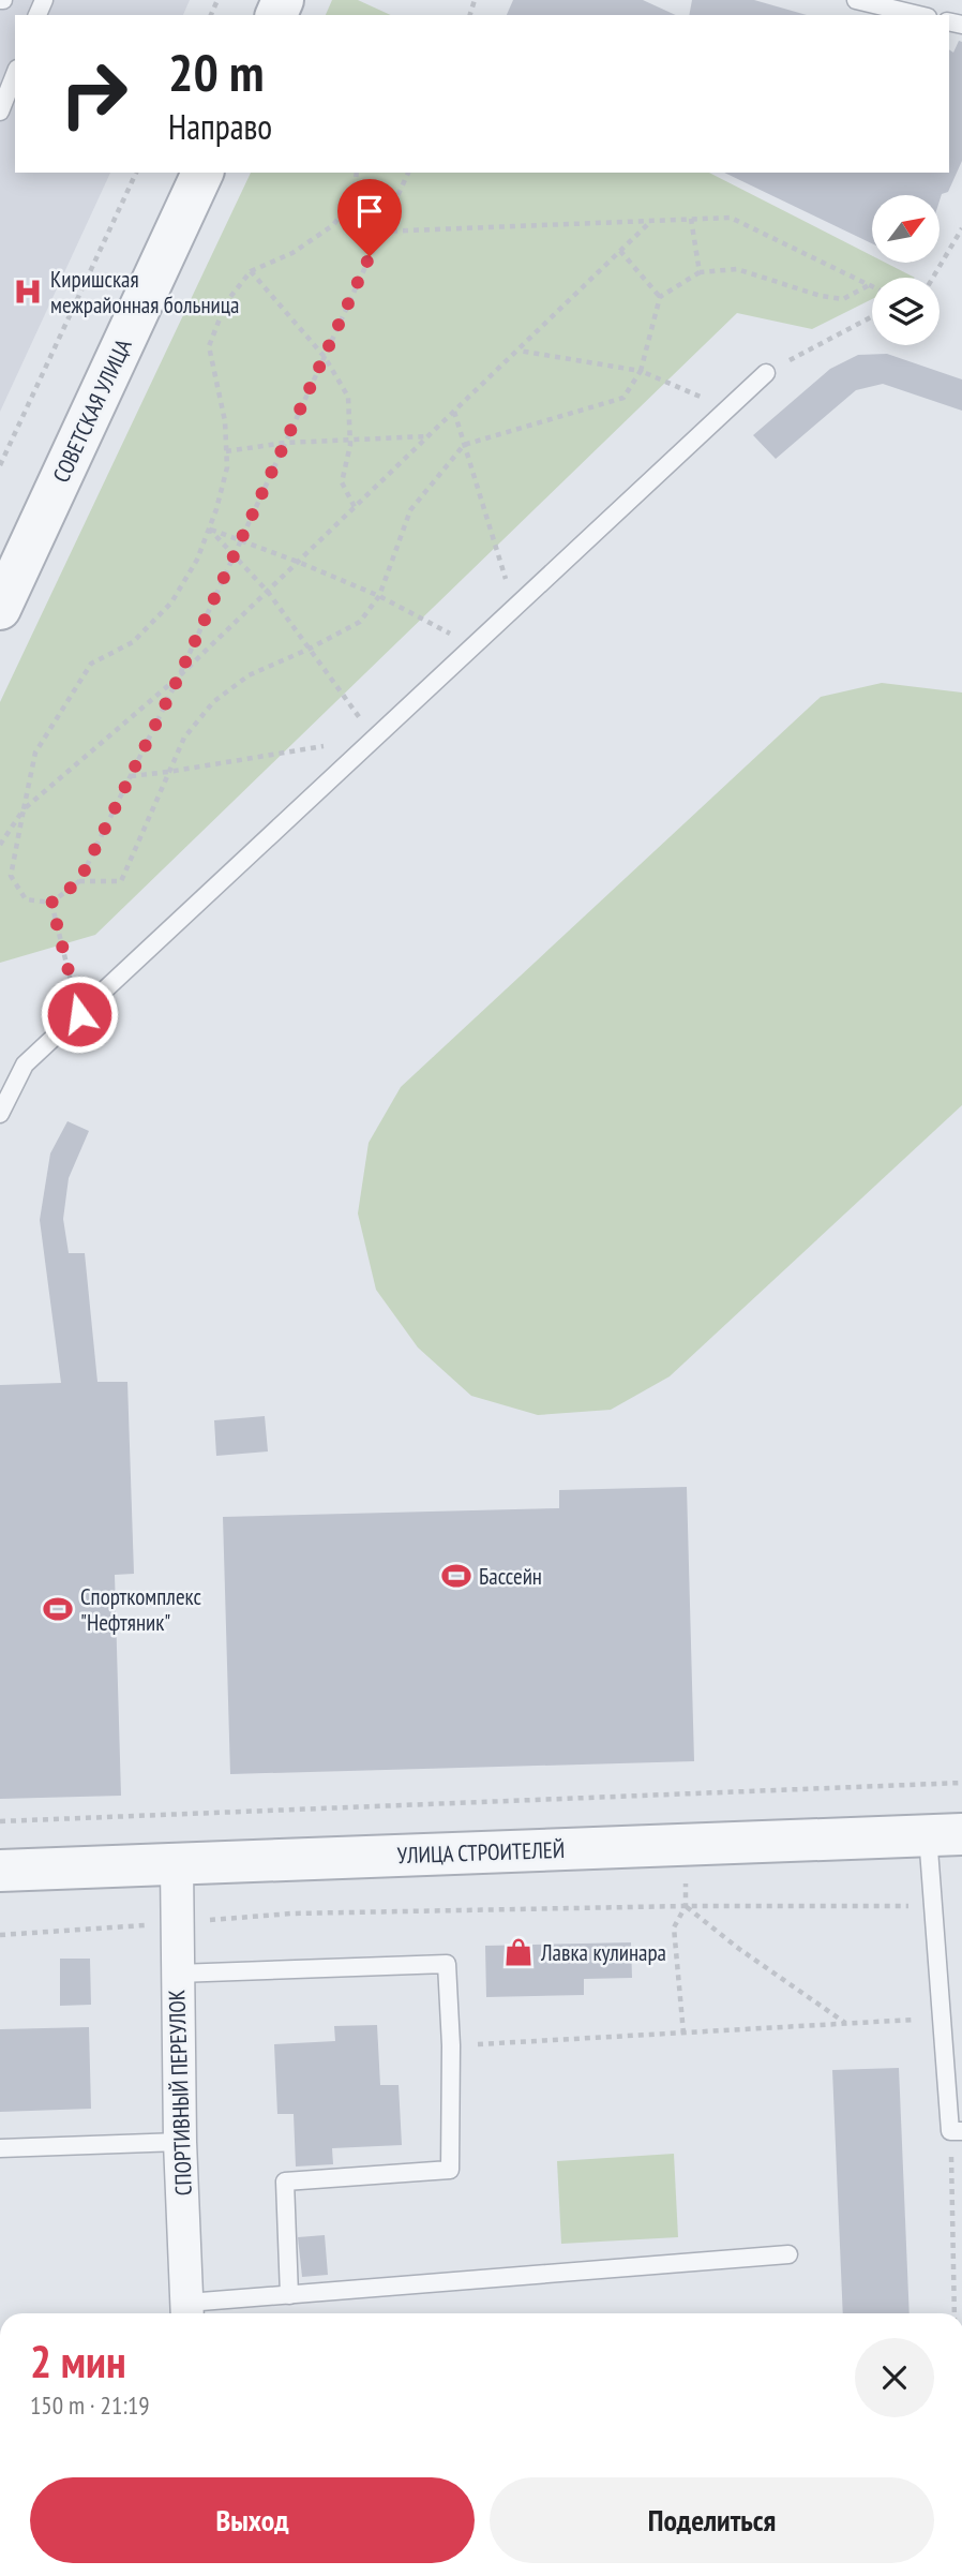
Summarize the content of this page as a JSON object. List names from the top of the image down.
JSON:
{
  "streets": {
    "street": ["СОВЕТСКАЯ УЛИЦА", "УЛИЦА СТРОИТЕЛЕЙ", "СПОРТИВНЫЙ ПЕРЕУЛОК"]
  },
  "crossings": [
    ["УЛИЦА СТРОИТЕЛЕЙ", "СПОРТИВНЫЙ ПЕРЕУЛОК"]
  ],
  "places": {
    "hospital": ["Киришская межрайонная больница"],
    "sports": ["Бассейн", "Спорткомплекс \"Нефтяник\""],
    "shop": ["Лавка кулинара"]
  },
  "north": "top right",
  "page": {
    "turn": ["20 m", "Направо"],
    "heading": ["2 мин", "150 m · 21:19"],
    "buttons": ["Выход", "Поделиться"]
  }
}
